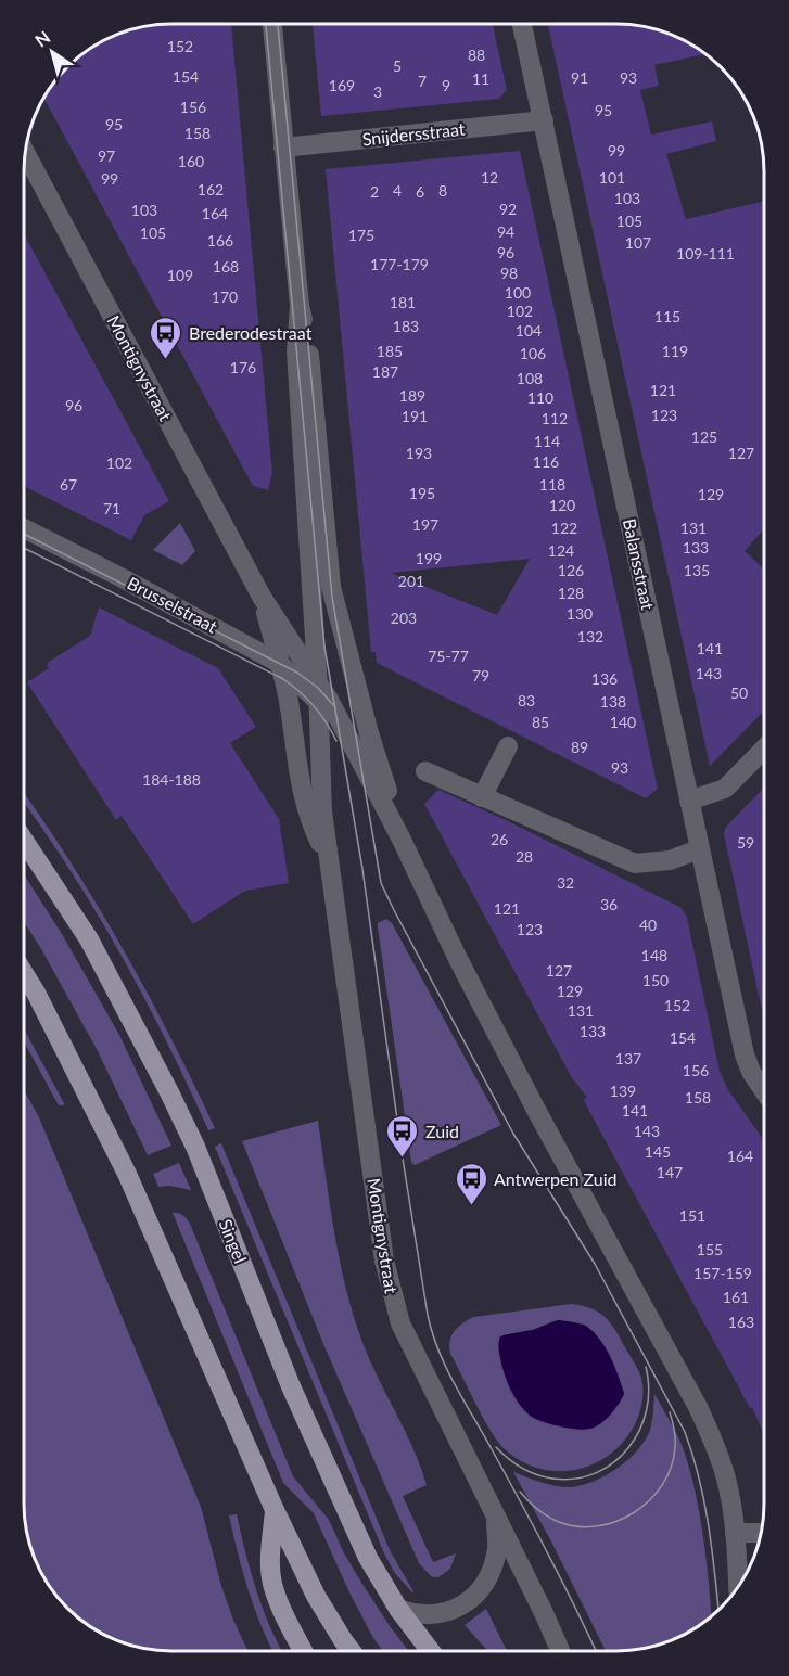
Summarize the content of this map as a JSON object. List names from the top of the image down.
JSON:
{
  "streets": {
    "main road": ["Singel"],
    "street": [
      "Snijdersstraat",
      "Montignystraat",
      "Balansstraat",
      "Brusselstraat"
    ]
  },
  "crossings": [
    ["Snijdersstraat", "Balansstraat"],
    ["Montignystraat", "Brusselstraat"]
  ],
  "places": {
    "bus stop": ["Brederodestraat", "Zuid", "Antwerpen Zuid"]
  },
  "house_numbers": [
    "152",
    "88",
    "5",
    "154",
    "91",
    "93",
    "11",
    "7",
    "169",
    "9",
    "3",
    "156",
    "95",
    "95",
    "158",
    "99",
    "97",
    "160",
    "12",
    "101",
    "99",
    "162",
    "4",
    "8",
    "2",
    "6",
    "103",
    "92",
    "103",
    "164",
    "105",
    "94",
    "105",
    "175",
    "166",
    "107",
    "96",
    "109-111",
    "177-179",
    "168",
    "98",
    "109",
    "100",
    "170",
    "181",
    "102",
    "115",
    "183",
    "104",
    "185",
    "119",
    "106",
    "176",
    "187",
    "108",
    "121",
    "189",
    "110",
    "96",
    "123",
    "191",
    "112",
    "125",
    "114",
    "193",
    "127",
    "116",
    "102",
    "67",
    "118",
    "195",
    "129",
    "120",
    "71",
    "197",
    "122",
    "131",
    "133",
    "124",
    "199",
    "126",
    "135",
    "201",
    "128",
    "130",
    "203",
    "132",
    "141",
    "75-77",
    "143",
    "79",
    "136",
    "50",
    "83",
    "138",
    "85",
    "140",
    "89",
    "93",
    "184-188",
    "26",
    "59",
    "28",
    "32",
    "36",
    "121",
    "40",
    "123",
    "148",
    "127",
    "150",
    "129",
    "152",
    "131",
    "133",
    "154",
    "137",
    "156",
    "139",
    "158",
    "141",
    "143",
    "145",
    "164",
    "147",
    "151",
    "155",
    "157-159",
    "161",
    "163"
  ],
  "north": "top left"
}
